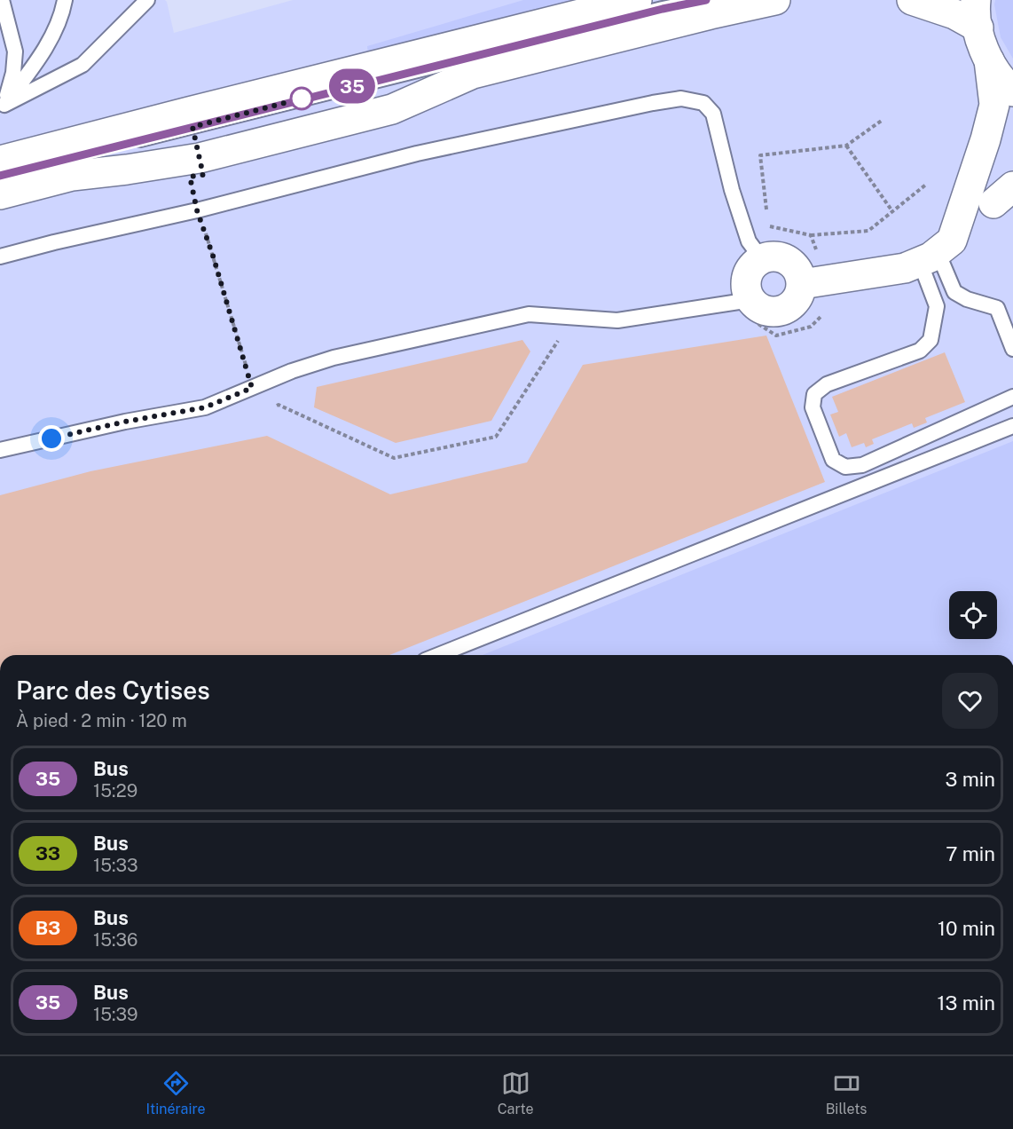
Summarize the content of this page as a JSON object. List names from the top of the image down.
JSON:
{
  "lines": ["bus line 35"],
  "page": {
    "on_map": "35",
    "heading": ["Parc des Cytises", "À pied · 2 min · 120 m"],
    "list": [
      {
        "mark": "35",
        "name": "Bus",
        "note": "15:29",
        "value": "3 min"
      },
      {
        "mark": "33",
        "name": "Bus",
        "note": "15:33",
        "value": "7 min"
      },
      {
        "mark": "B3",
        "name": "Bus",
        "note": "15:36",
        "value": "10 min"
      },
      {
        "mark": "35",
        "name": "Bus",
        "note": "15:39",
        "value": "13 min"
      }
    ],
    "tabs": ["Itinéraire", "Carte", "Billets"]
  }
}
